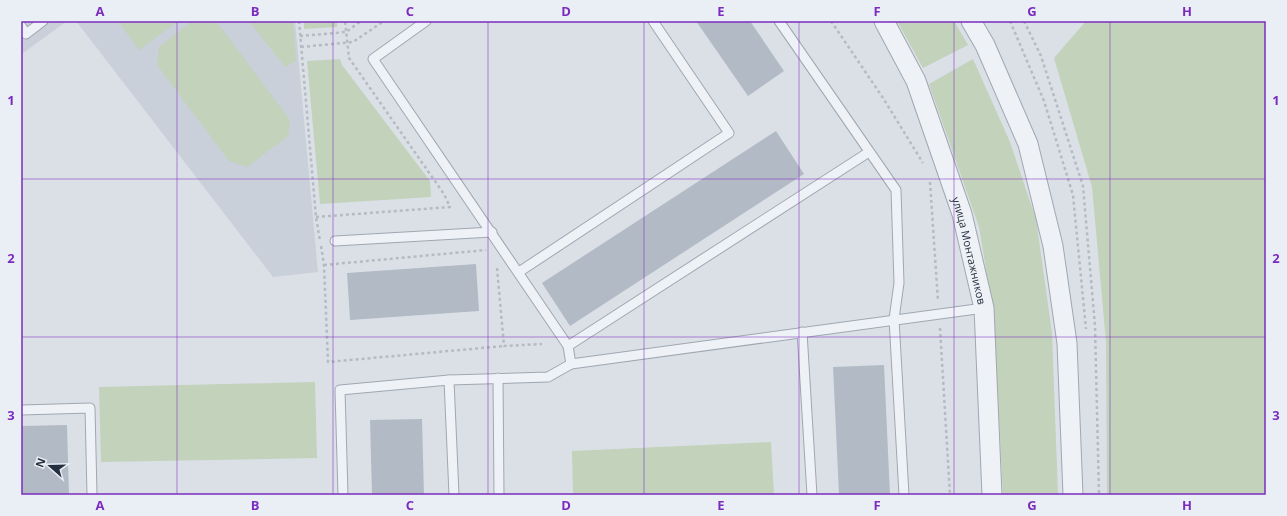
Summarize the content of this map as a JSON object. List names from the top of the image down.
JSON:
{
  "streets": {
    "street": ["улица Монтажников"]
  },
  "north": "left",
  "grid": {
    "columns": [
      "A",
      "B",
      "C",
      "D",
      "E",
      "F",
      "G",
      "H"
    ],
    "rows": ["1", "2", "3"]
  }
}
